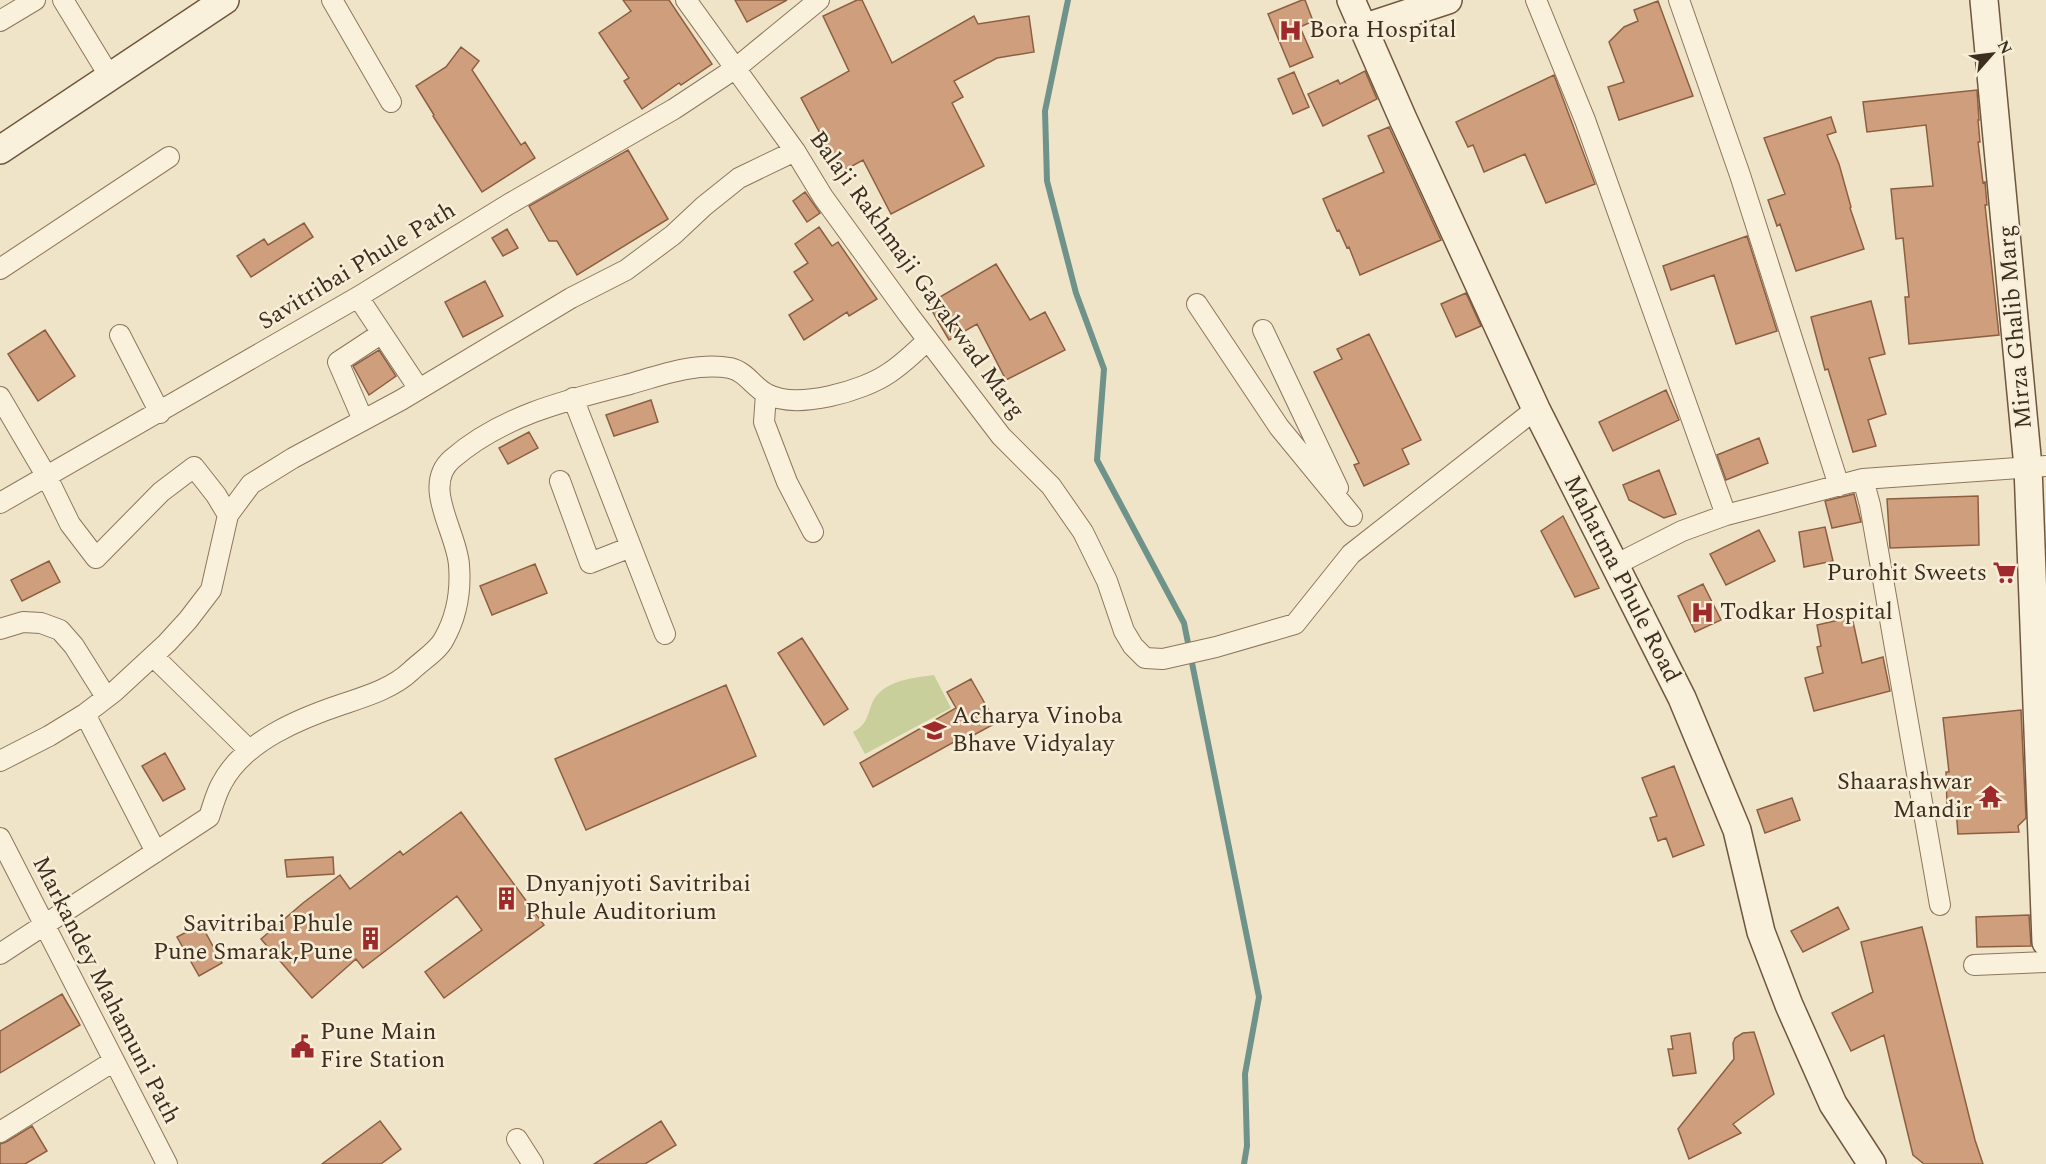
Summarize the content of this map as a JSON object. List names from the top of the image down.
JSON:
{
  "streets": {
    "street": [
      "Savitribai Phule Path",
      "Balaji Rakhmaji Gayakwad Marg",
      "Mirza Ghalib Marg",
      "Mahatma Phule Road",
      "Markandey Mahamuni Path"
    ]
  },
  "crossings": [
    ["Savitribai Phule Path", "Balaji Rakhmaji Gayakwad Marg"]
  ],
  "places": {
    "hospital": ["Bora Hospital", "Todkar Hospital"],
    "supermarket": ["Purohit Sweets"],
    "school or university": ["Acharya Vinoba Bhave Vidyalay"],
    "temple": ["Shaarashwar Mandir"],
    "building": ["Dnyanjyoti Savitribai Phule Auditorium", "Savitribai Phule Pune Smarak,Pune"],
    "public building": ["Pune Main Fire Station"]
  },
  "north": "top right"
}
